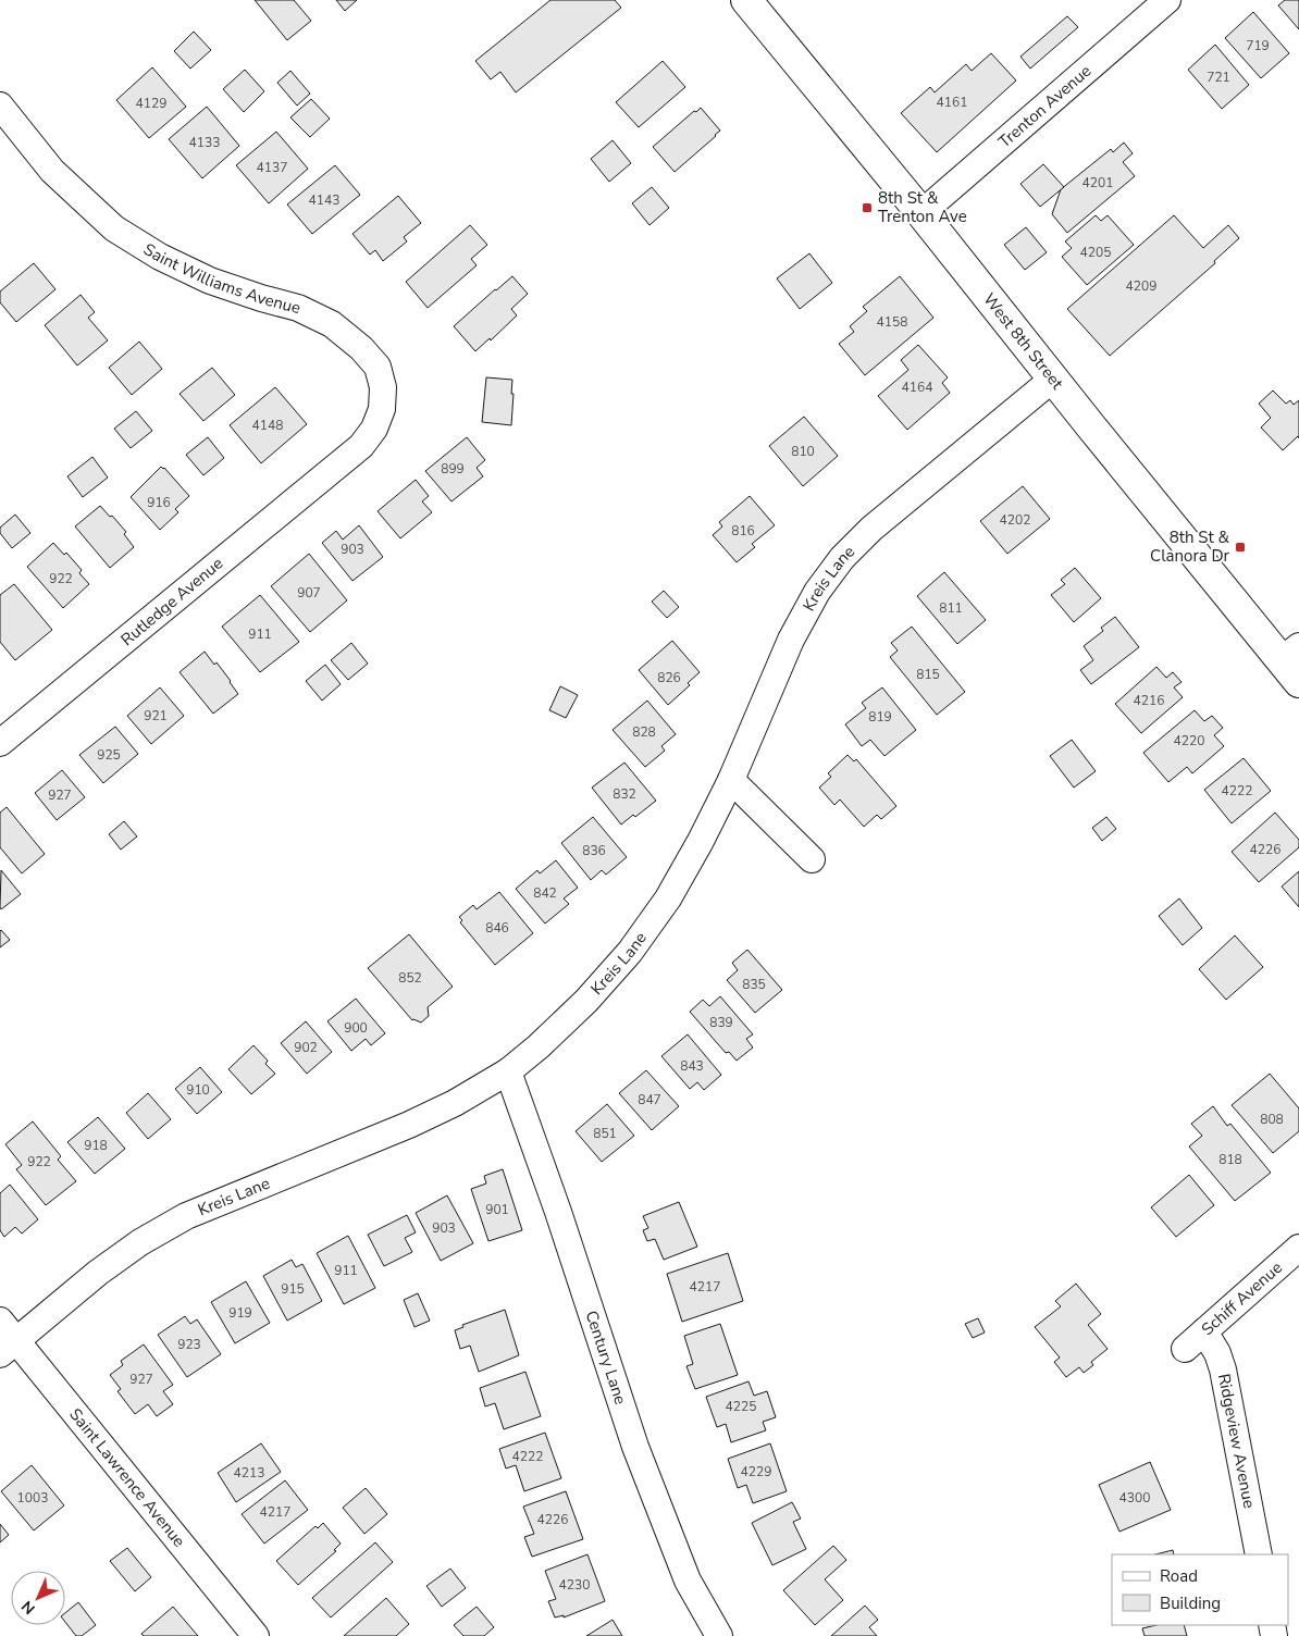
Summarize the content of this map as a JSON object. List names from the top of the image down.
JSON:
{
  "streets": {
    "street": [
      "Trenton Avenue",
      "Saint Williams Avenue",
      "West 8th Street",
      "Kreis Lane",
      "Rutledge Avenue",
      "Schiff Avenue",
      "Century Lane",
      "Ridgeview Avenue",
      "Saint Lawrence Avenue"
    ]
  },
  "crossings": [
    ["Trenton Avenue", "West 8th Street"],
    ["Saint Williams Avenue", "Rutledge Avenue"],
    ["West 8th Street", "Kreis Lane"],
    ["Kreis Lane", "Century Lane"],
    ["Kreis Lane", "Saint Lawrence Avenue"],
    ["Schiff Avenue", "Ridgeview Avenue"]
  ],
  "places": {
    "transit": ["8th St & Trenton Ave", "8th St & Clanora Dr"]
  },
  "house_numbers": [
    "719",
    "721",
    "4161",
    "4129",
    "4133",
    "4137",
    "4201",
    "4143",
    "4205",
    "4209",
    "4158",
    "4164",
    "4148",
    "810",
    "899",
    "916",
    "4202",
    "816",
    "903",
    "922",
    "907",
    "811",
    "911",
    "815",
    "826",
    "4216",
    "921",
    "819",
    "828",
    "4220",
    "925",
    "4222",
    "832",
    "927",
    "4226",
    "836",
    "842",
    "846",
    "852",
    "835",
    "839",
    "900",
    "902",
    "843",
    "910",
    "847",
    "808",
    "851",
    "918",
    "818",
    "922",
    "901",
    "903",
    "911",
    "4217",
    "915",
    "919",
    "923",
    "927",
    "4225",
    "4222",
    "4229",
    "4213",
    "1003",
    "4300",
    "4217",
    "4226",
    "4230"
  ],
  "legend": ["Road", "Building"],
  "north": "bottom left"
}
